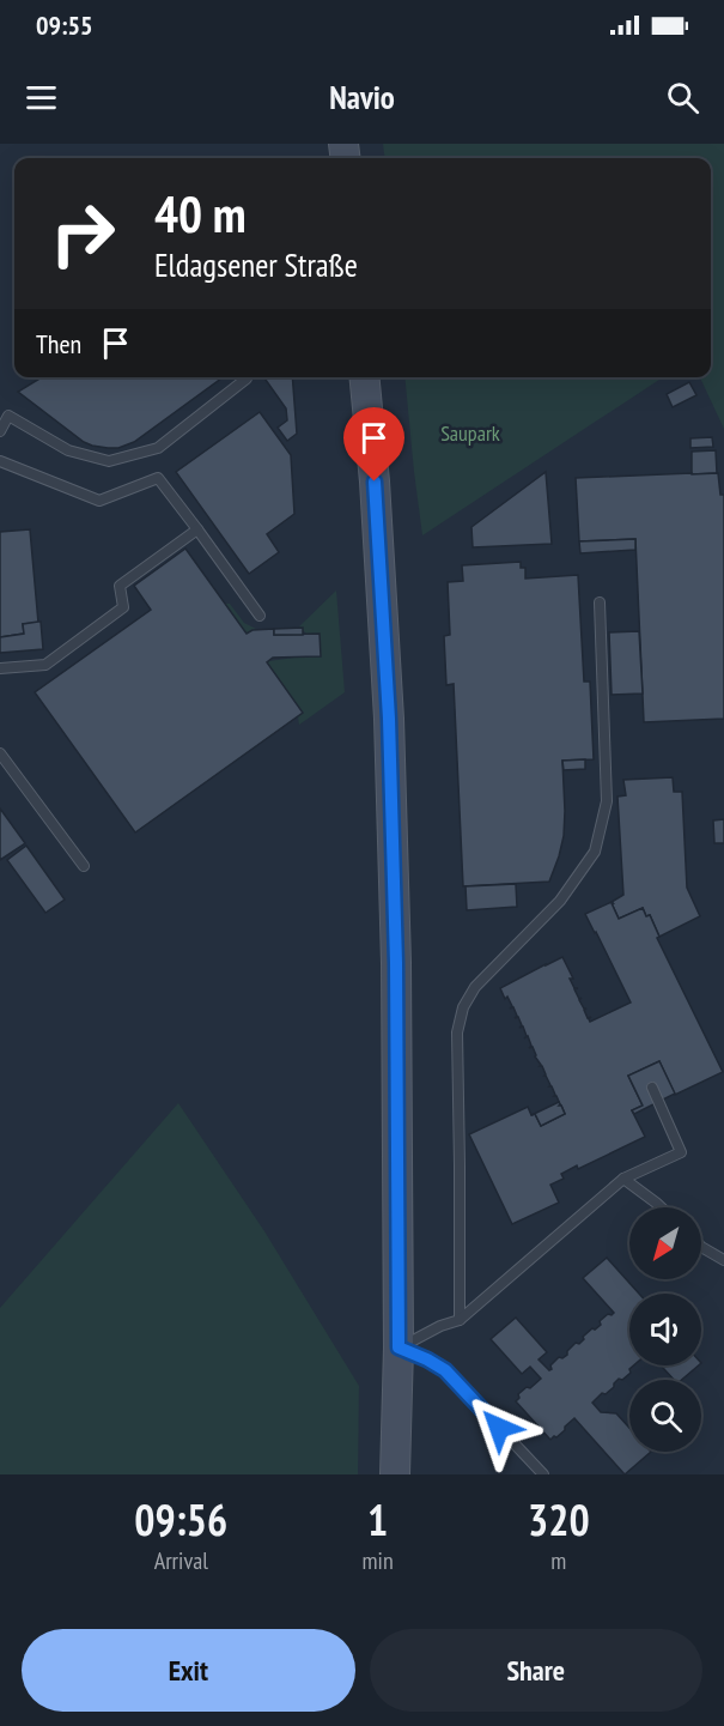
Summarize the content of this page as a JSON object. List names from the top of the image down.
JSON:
{
  "parks": ["Saupark"],
  "north": "bottom left",
  "page": {
    "status": "09:55",
    "header": "Navio",
    "turn": ["40 m", "Eldagsener Straße"],
    "then": "Then",
    "eta": [
      "09:56",
      "Arrival",
      "1",
      "min",
      "320",
      "m"
    ],
    "buttons": ["Exit", "Share"]
  }
}
